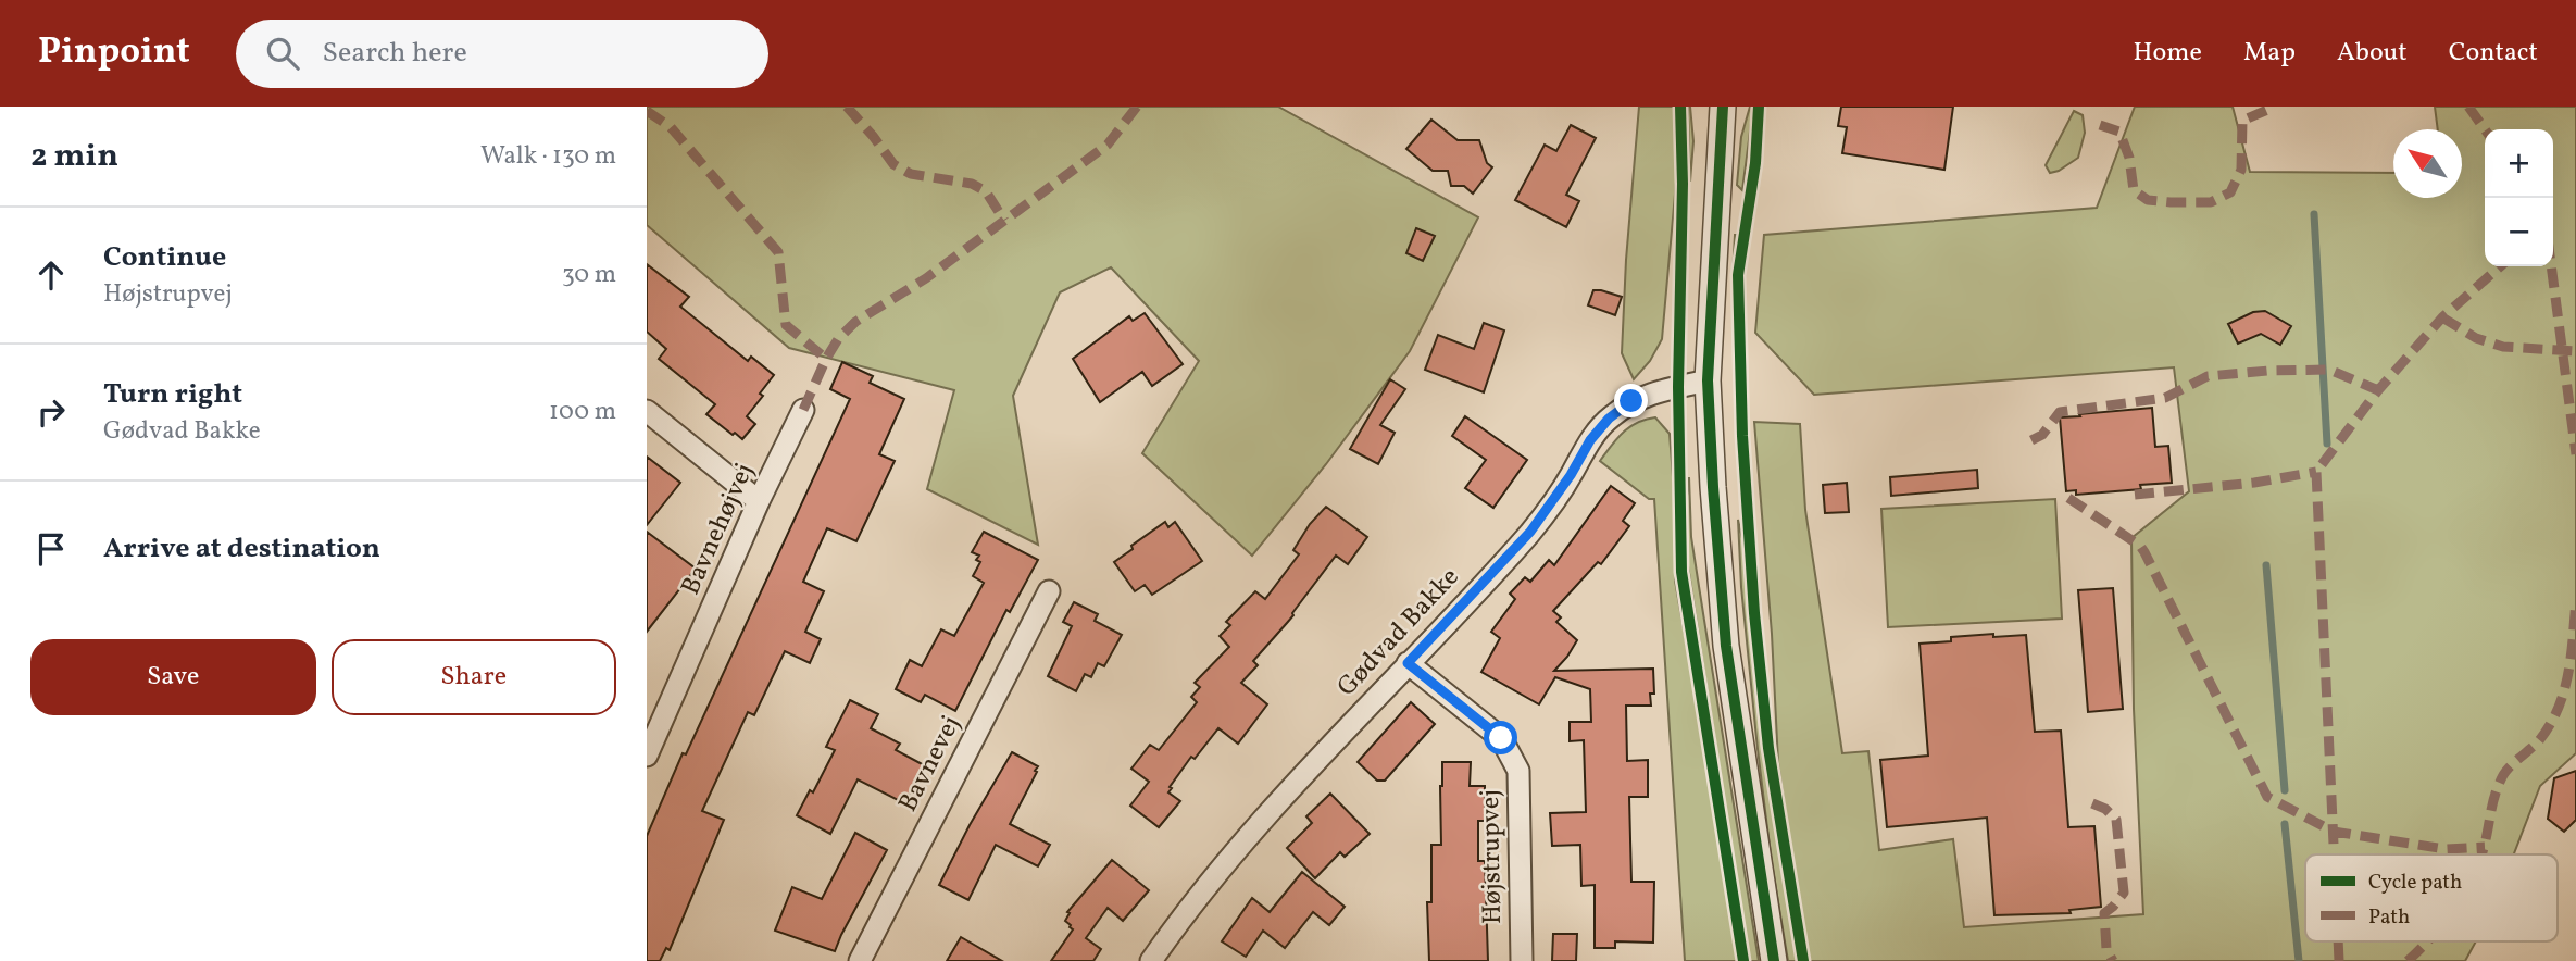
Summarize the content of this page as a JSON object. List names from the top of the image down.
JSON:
{
  "streets": {
    "street": [
      "Bavnehøjvej",
      "Gødvad Bakke",
      "Bavnevej",
      "Højstrupvej"
    ]
  },
  "crossings": [
    ["Gødvad Bakke", "Højstrupvej"]
  ],
  "legend": ["Cycle path", "Path"],
  "north": "top left",
  "page": {
    "header": "Pinpoint",
    "search": "Search here",
    "nav": [
      "Home",
      "Map",
      "About",
      "Contact"
    ],
    "heading": ["2 min", "Walk · 130 m"],
    "map_buttons": ["+", "−"],
    "list": [
      ["Continue", "Højstrupvej", "30 m"],
      ["Turn right", "Gødvad Bakke", "100 m"],
      "Arrive at destination"
    ],
    "buttons": ["Save", "Share"]
  }
}
